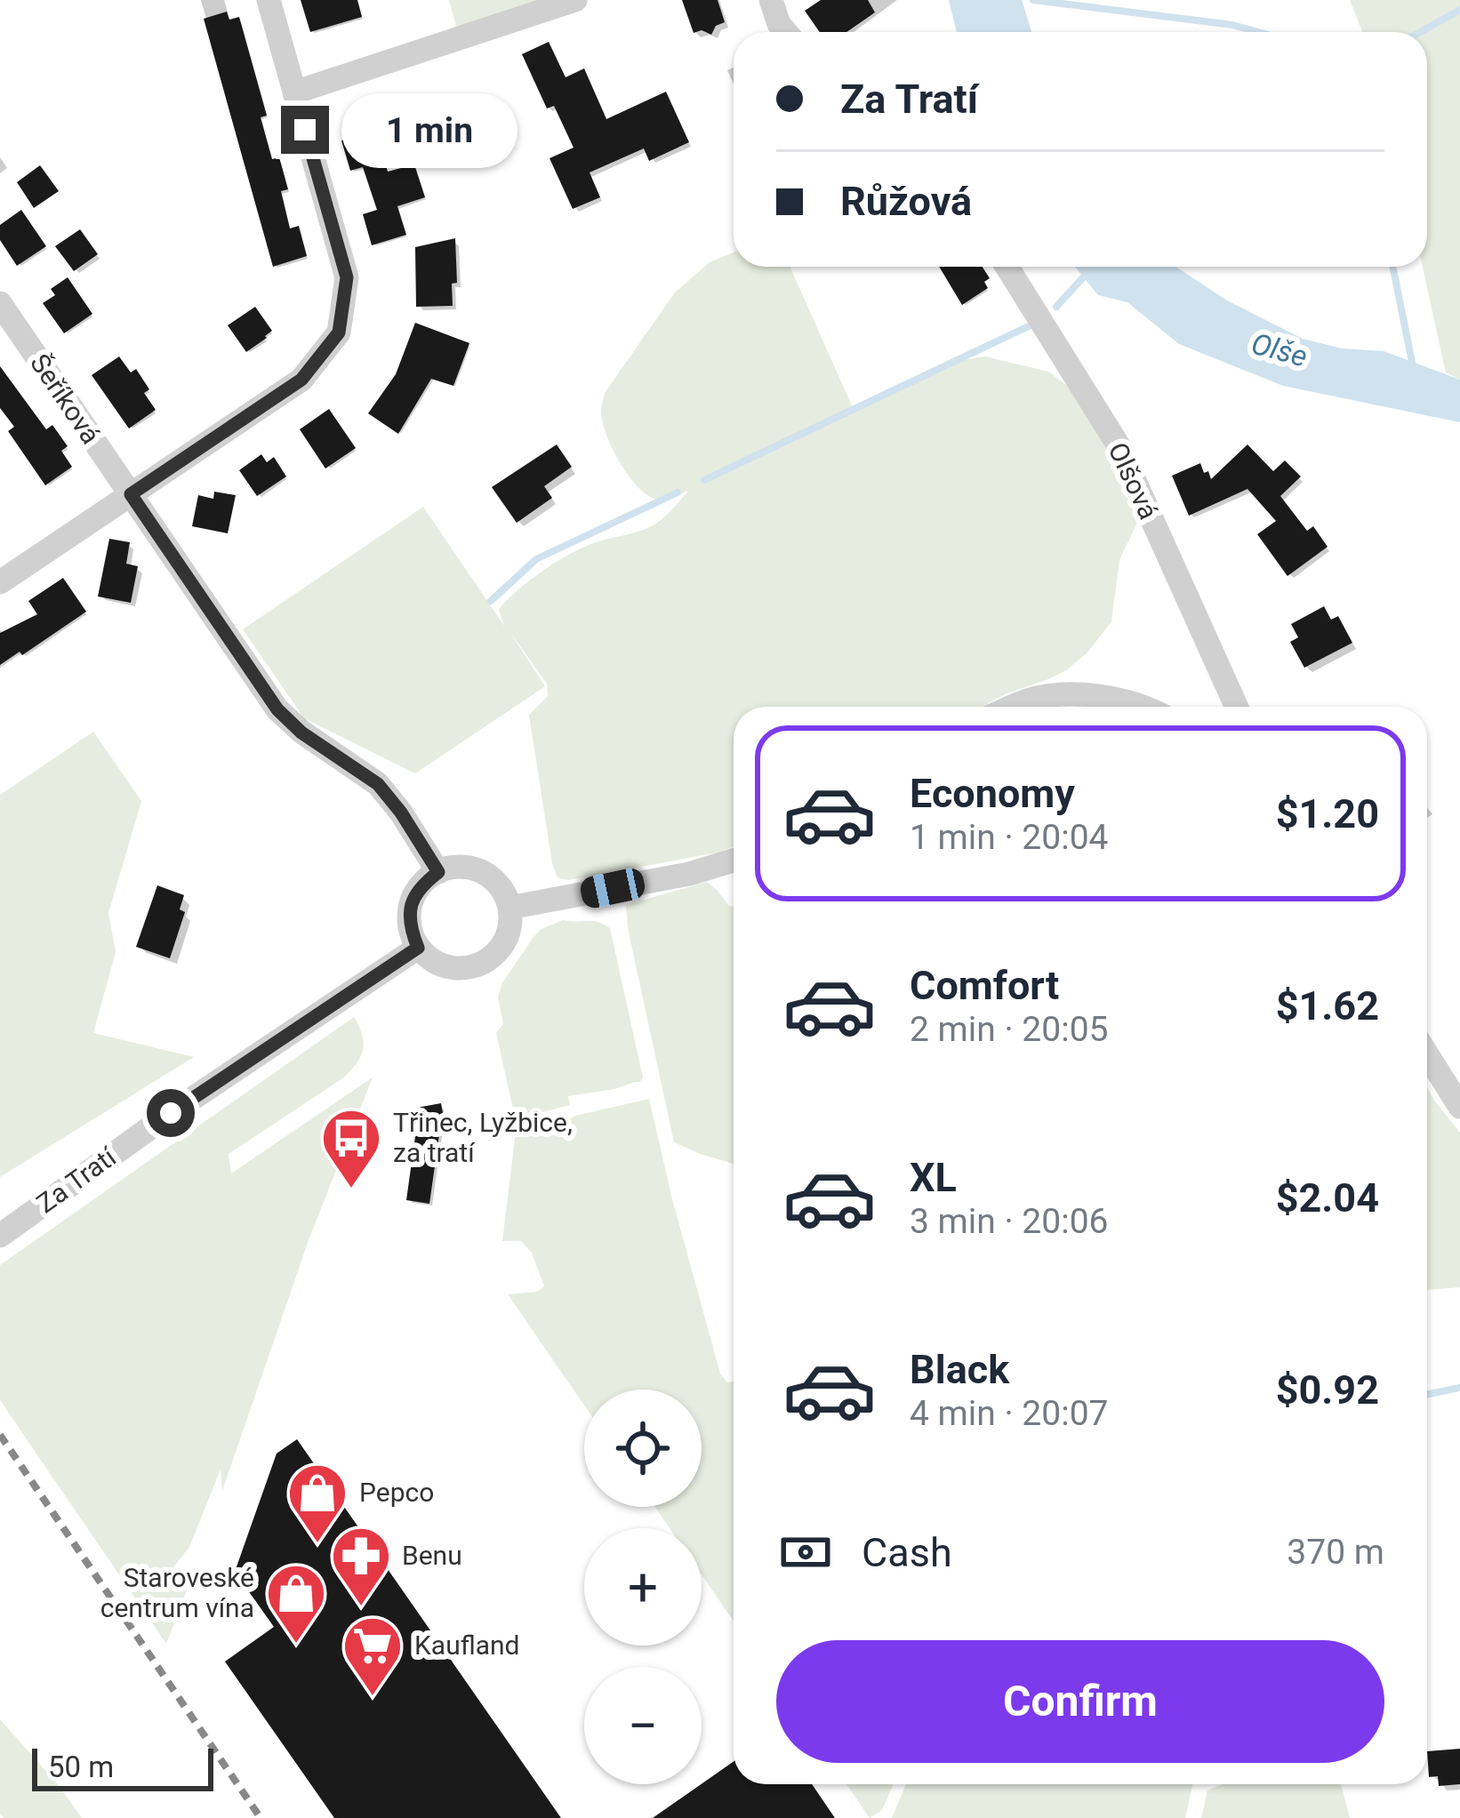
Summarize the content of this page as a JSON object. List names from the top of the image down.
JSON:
{
  "streets": {
    "street": ["Šeříková", "Olšová", "Za Tratí"]
  },
  "water": ["Olše"],
  "places": {
    "bus stop": ["Třinec, Lyžbice, za tratí"],
    "shop": ["Pepco", "Staroveské centrum vína"],
    "pharmacy": ["Benu"],
    "supermarket": ["Kaufland"]
  },
  "scale_bar": "50 m",
  "page": {
    "banner": ["Za Tratí", "Růžová"],
    "bubble": "1 min",
    "list": [
      {
        "name": "Economy",
        "note": "1 min · 20:04",
        "value": "$1.20"
      },
      {
        "name": "Comfort",
        "note": "2 min · 20:05",
        "value": "$1.62"
      },
      {
        "name": "XL",
        "note": "3 min · 20:06",
        "value": "$2.04"
      },
      {
        "name": "Black",
        "note": "4 min · 20:07",
        "value": "$0.92"
      }
    ],
    "map_buttons": ["+", "−"],
    "pay": ["Cash", "370 m"],
    "buttons": "Confirm",
    "scale": "50 m"
  }
}
